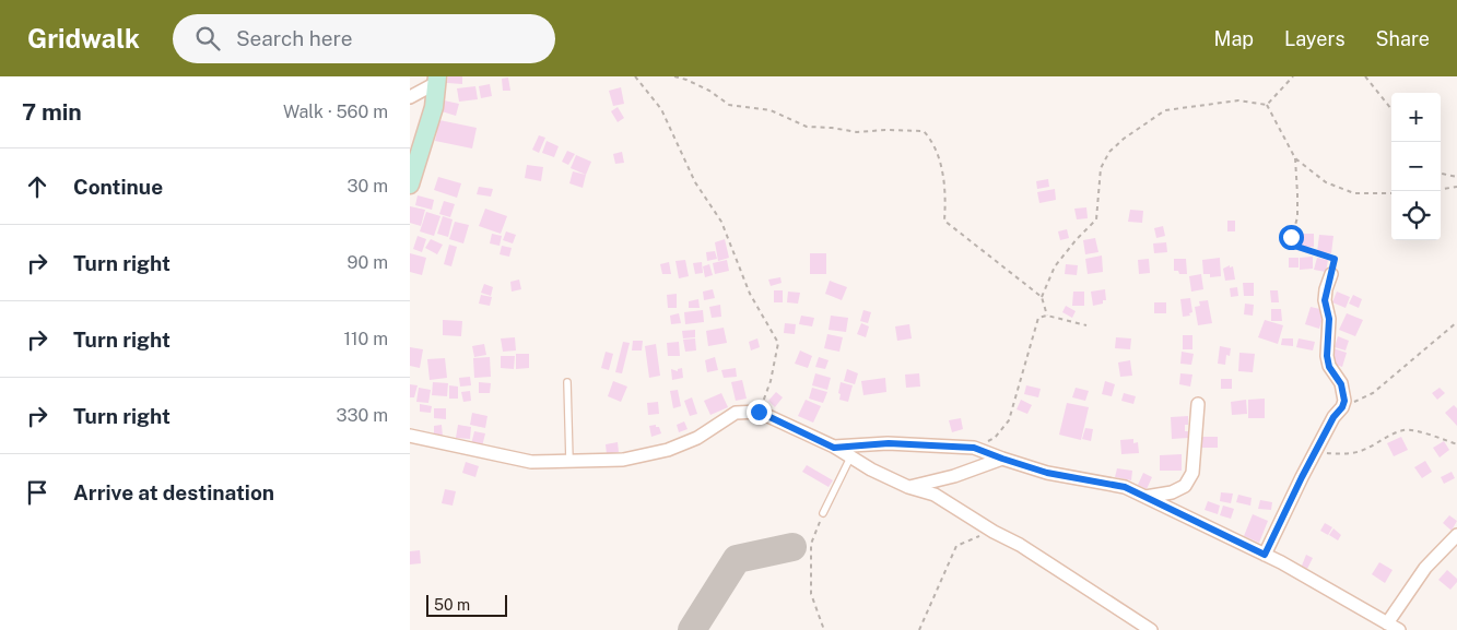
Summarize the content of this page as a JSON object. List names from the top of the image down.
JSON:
{
  "scale_bar": "50 m",
  "page": {
    "header": "Gridwalk",
    "search": "Search here",
    "nav": ["Map", "Layers", "Share"],
    "heading": ["7 min", "Walk · 560 m"],
    "map_buttons": ["+", "−"],
    "list": [
      ["Continue", "30 m"],
      ["Turn right", "90 m"],
      ["Turn right", "110 m"],
      ["Turn right", "330 m"],
      "Arrive at destination"
    ],
    "scale": "50 m"
  }
}
